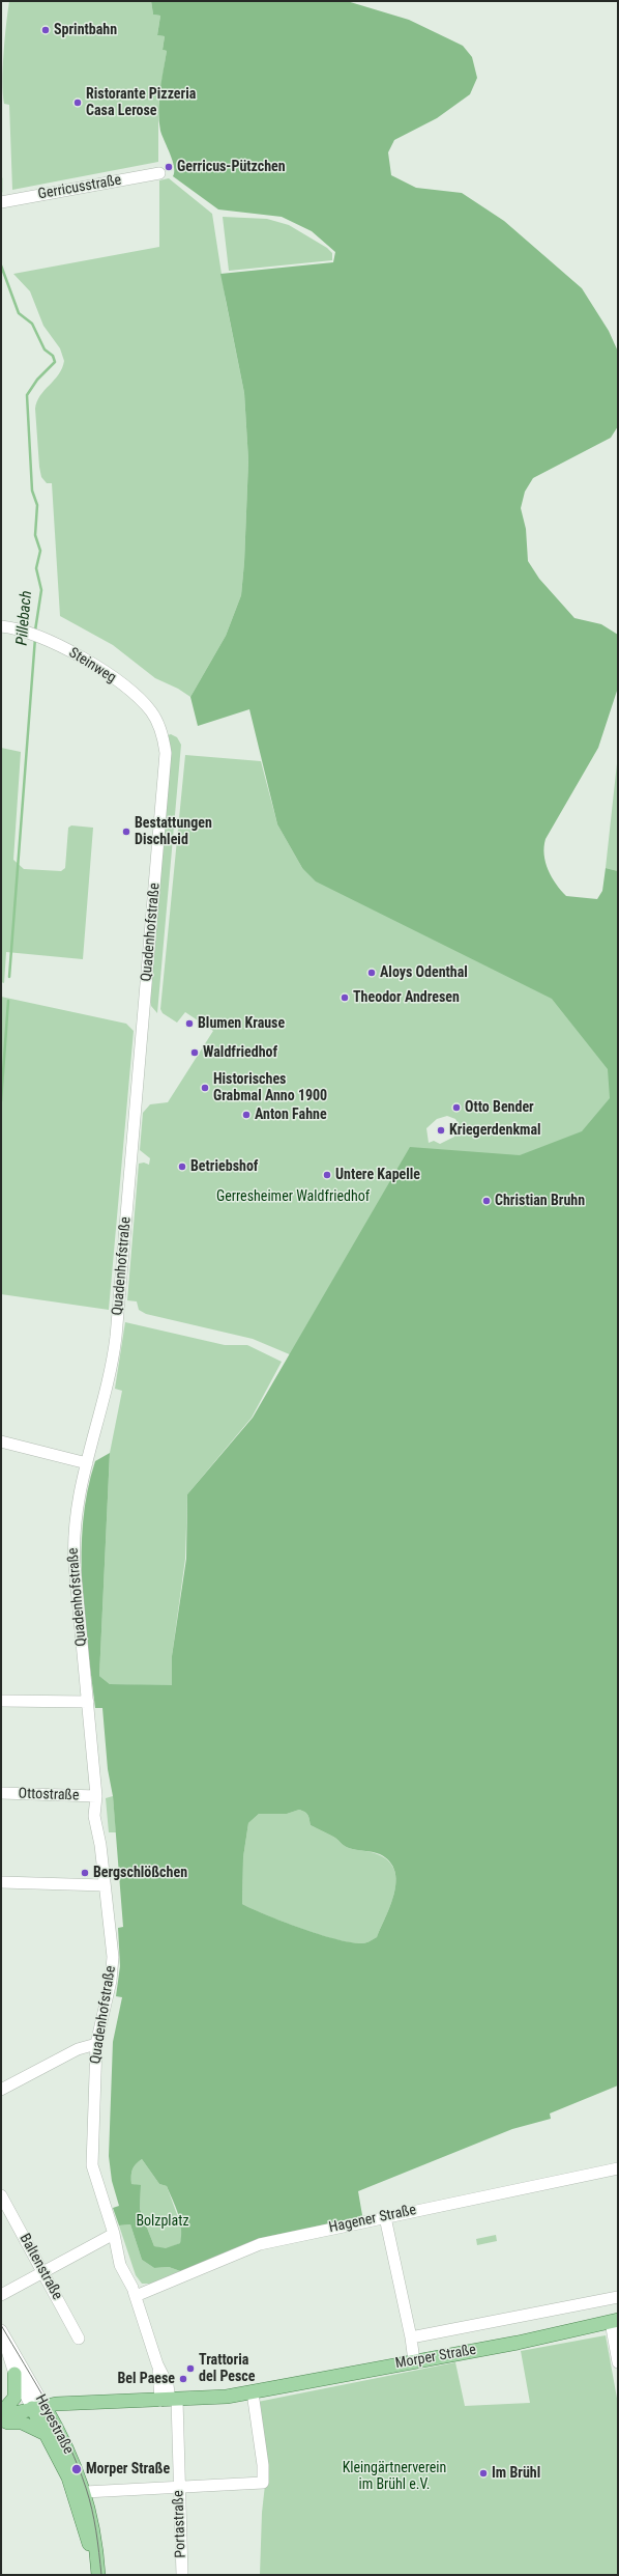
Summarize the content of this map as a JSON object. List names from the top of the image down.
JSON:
{
  "streets": {
    "main road": ["Morper Straße", "Heyestraße"],
    "street": [
      "Gerricusstraße",
      "Steinweg",
      "Quadenhofstraße",
      "Ottostraße",
      "Hagener Straße",
      "Baltenstraße",
      "Portastraße"
    ]
  },
  "crossings": [
    ["Steinweg", "Quadenhofstraße"],
    ["Quadenhofstraße", "Ottostraße"],
    ["Quadenhofstraße", "Hagener Straße"],
    ["Quadenhofstraße", "Morper Straße"],
    ["Quadenhofstraße", "Portastraße"],
    ["Morper Straße", "Heyestraße"],
    ["Morper Straße", "Portastraße"]
  ],
  "water": ["Pillebach"],
  "parks": ["Gerresheimer Waldfriedhof", "Bolzplatz", "Kleingärtnerverein im Brühl e.V."],
  "places": [
    "Sprintbahn",
    "Ristorante Pizzeria Casa Lerose",
    "Gerricus-Pützchen",
    "Bestattungen Dischleid",
    "Aloys Odenthal",
    "Theodor Andresen",
    "Blumen Krause",
    "Waldfriedhof",
    "Historisches Grabmal Anno 1900",
    "Otto Bender",
    "Anton Fahne",
    "Kriegerdenkmal",
    "Betriebshof",
    "Untere Kapelle",
    "Christian Bruhn",
    "Bergschlößchen",
    "Trattoria del Pesce",
    "Bel Paese",
    "Morper Straße",
    "Im Brühl"
  ]
}
